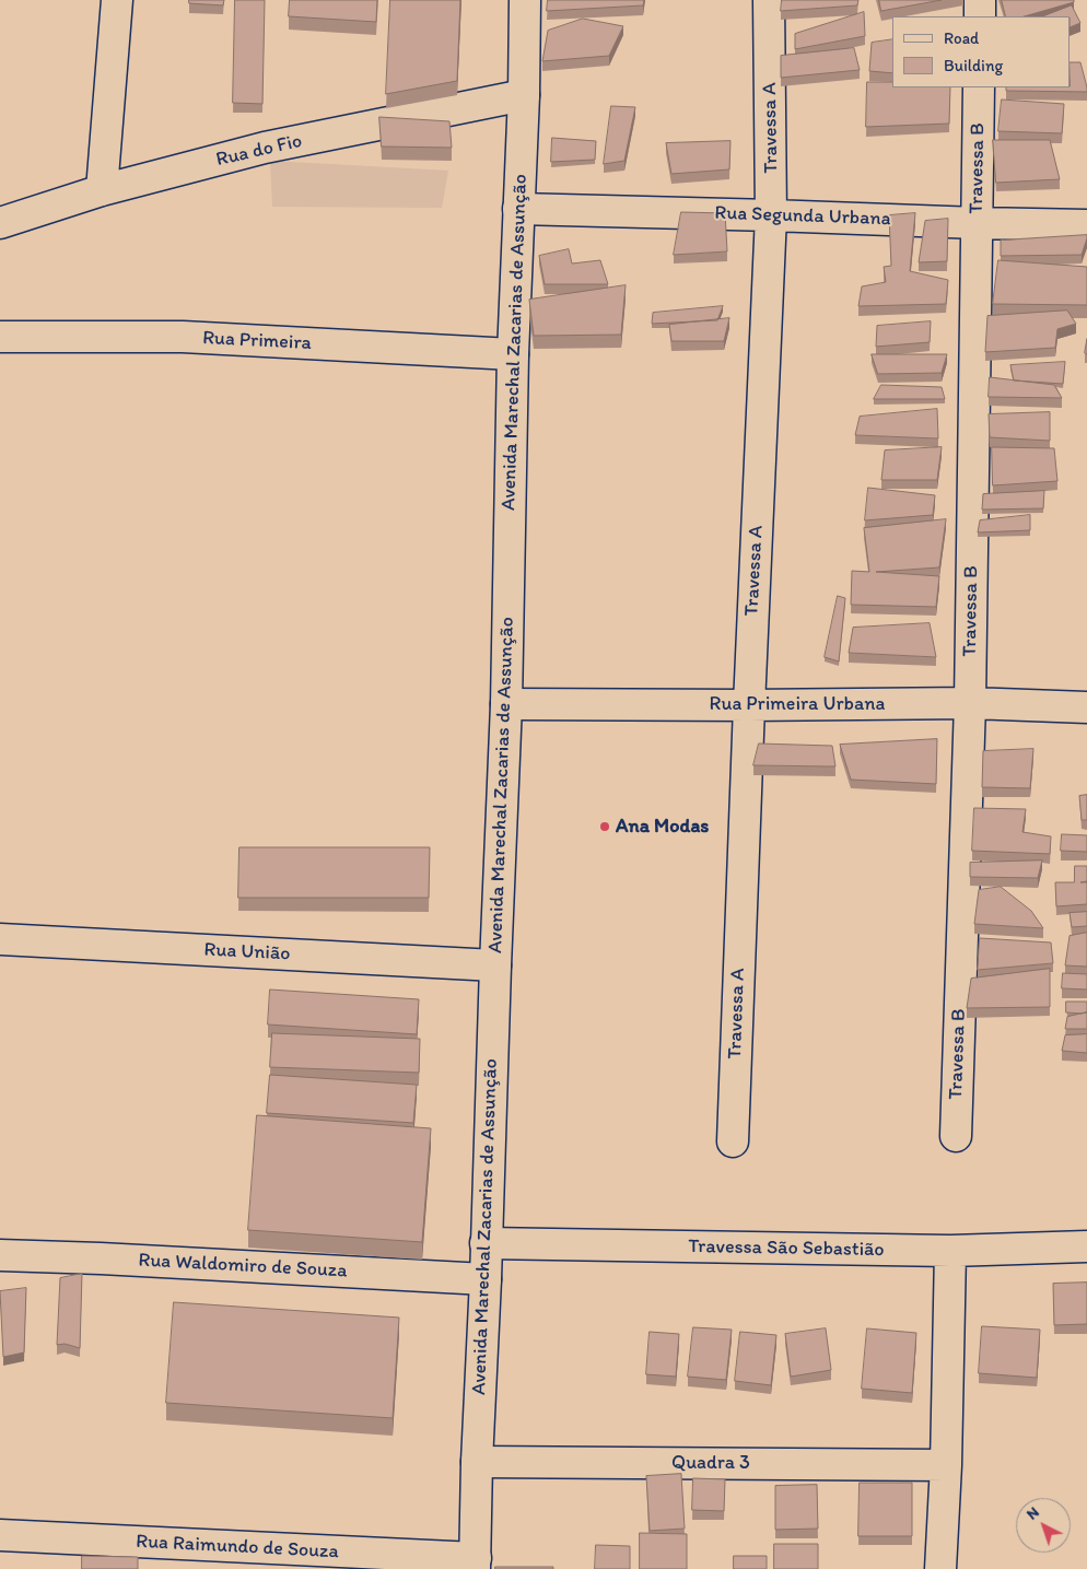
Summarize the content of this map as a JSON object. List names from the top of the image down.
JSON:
{
  "streets": {
    "street": [
      "Travessa A",
      "Rua do Fio",
      "Travessa B",
      "Rua Segunda Urbana",
      "Rua Primeira",
      "Avenida Marechal Zacarias de Assunção",
      "Rua Primeira Urbana",
      "Rua União",
      "Travessa São Sebastião",
      "Rua Waldomiro de Souza",
      "Quadra 3",
      "Rua Raimundo de Souza"
    ]
  },
  "crossings": [
    ["Travessa A", "Rua Segunda Urbana"],
    ["Travessa A", "Rua Primeira Urbana"],
    ["Rua do Fio", "Avenida Marechal Zacarias de Assunção"],
    ["Travessa B", "Rua Segunda Urbana"],
    ["Travessa B", "Rua Primeira Urbana"],
    ["Rua Segunda Urbana", "Avenida Marechal Zacarias de Assunção"],
    ["Rua Primeira", "Avenida Marechal Zacarias de Assunção"],
    ["Avenida Marechal Zacarias de Assunção", "Rua Primeira Urbana"],
    ["Avenida Marechal Zacarias de Assunção", "Rua União"],
    ["Avenida Marechal Zacarias de Assunção", "Travessa São Sebastião"],
    ["Avenida Marechal Zacarias de Assunção", "Rua Waldomiro de Souza"],
    ["Avenida Marechal Zacarias de Assunção", "Quadra 3"],
    ["Avenida Marechal Zacarias de Assunção", "Rua Raimundo de Souza"]
  ],
  "places": ["Ana Modas"],
  "legend": ["Road", "Building"],
  "north": "top left"
}
